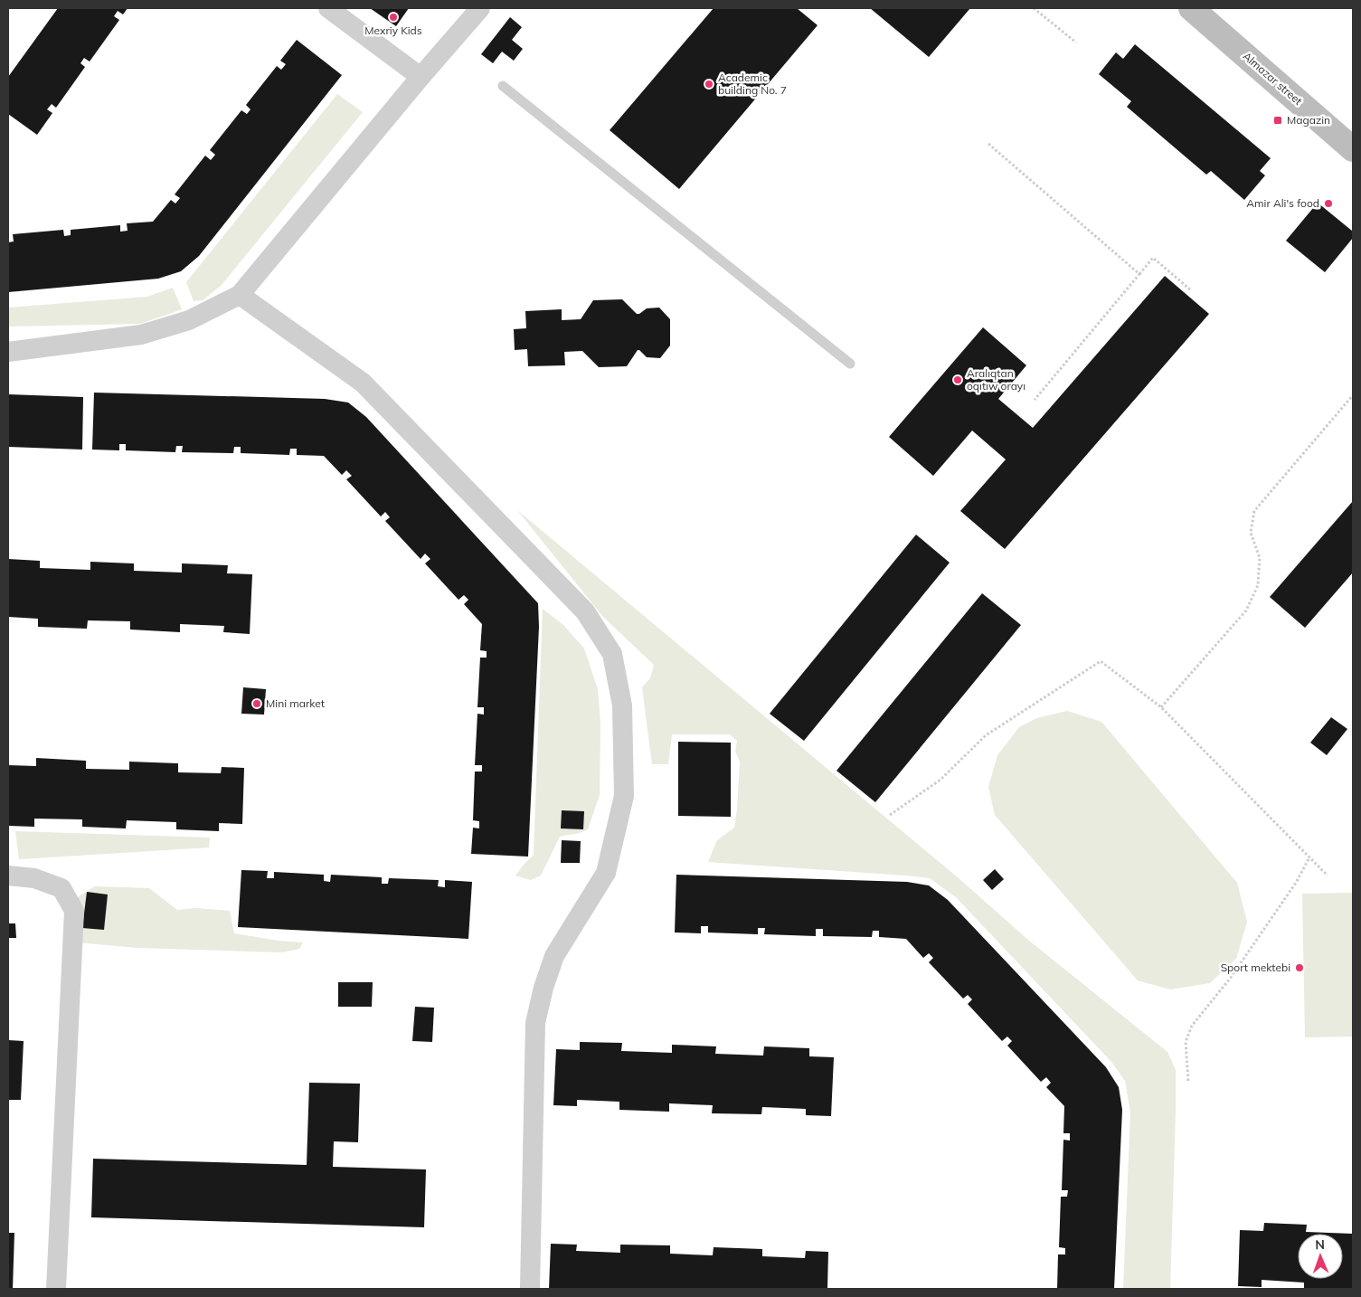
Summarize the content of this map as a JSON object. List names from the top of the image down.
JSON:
{
  "streets": {
    "street": ["Almazar street"]
  },
  "places": {
    "other": [
      "Mexriy Kids",
      "Academic building No. 7",
      "Amir Ali's food",
      "Aralıqtan oqıtıw orayı",
      "Mini market",
      "Sport mektebi"
    ],
    "transit": ["Magazin"]
  },
  "north": "top"
}
